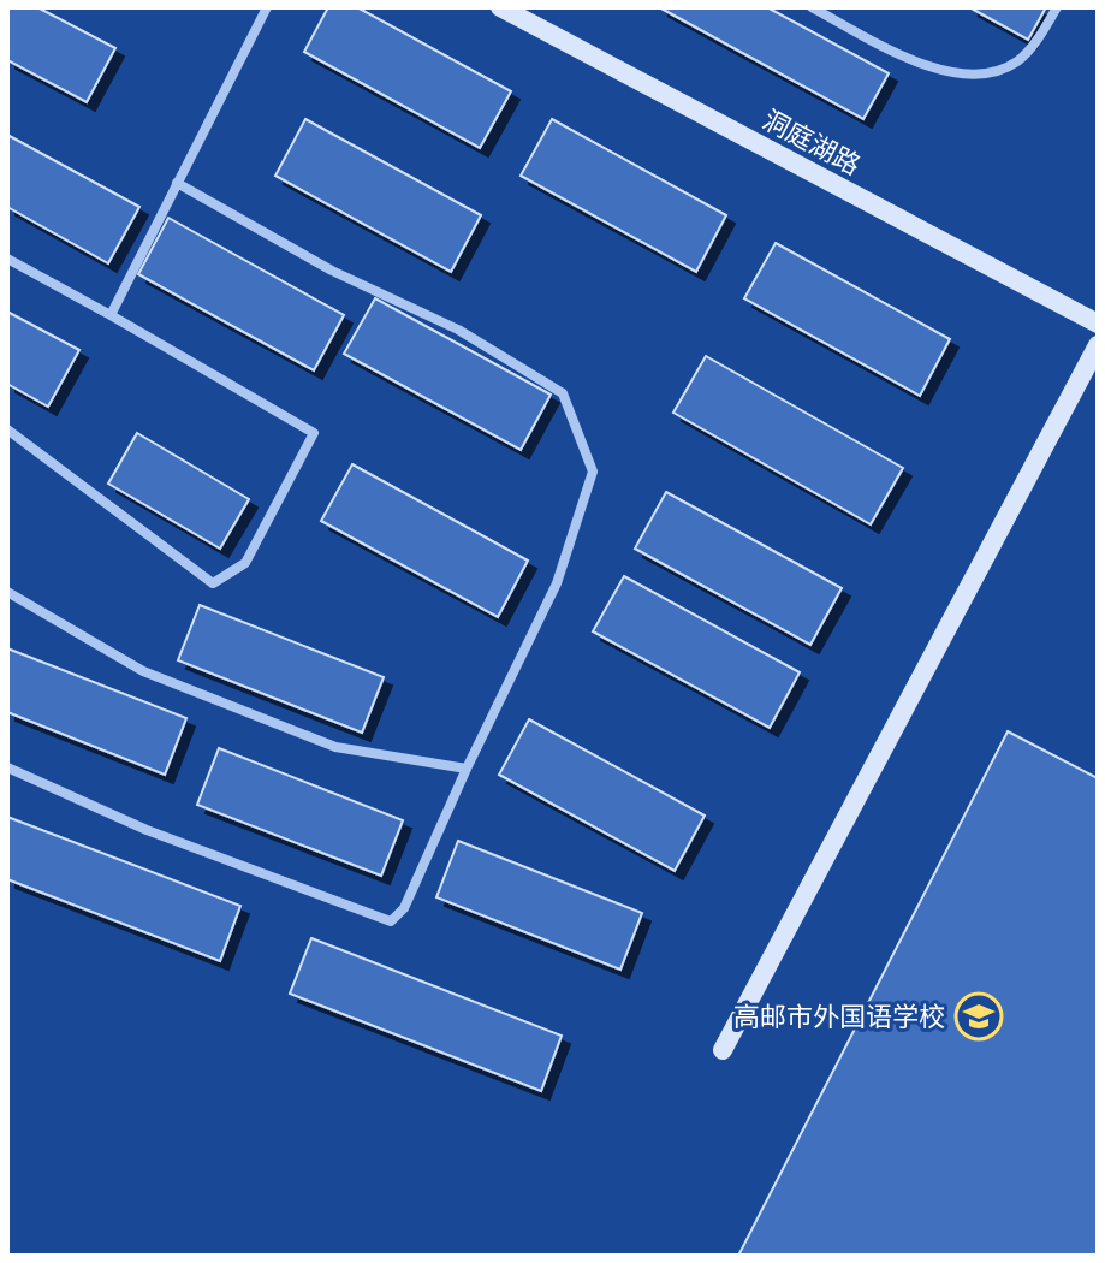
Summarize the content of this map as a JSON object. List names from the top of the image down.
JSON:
{
  "streets": {
    "street": ["洞庭湖路"]
  },
  "places": {
    "school or university": ["高邮市外国语学校"]
  }
}
